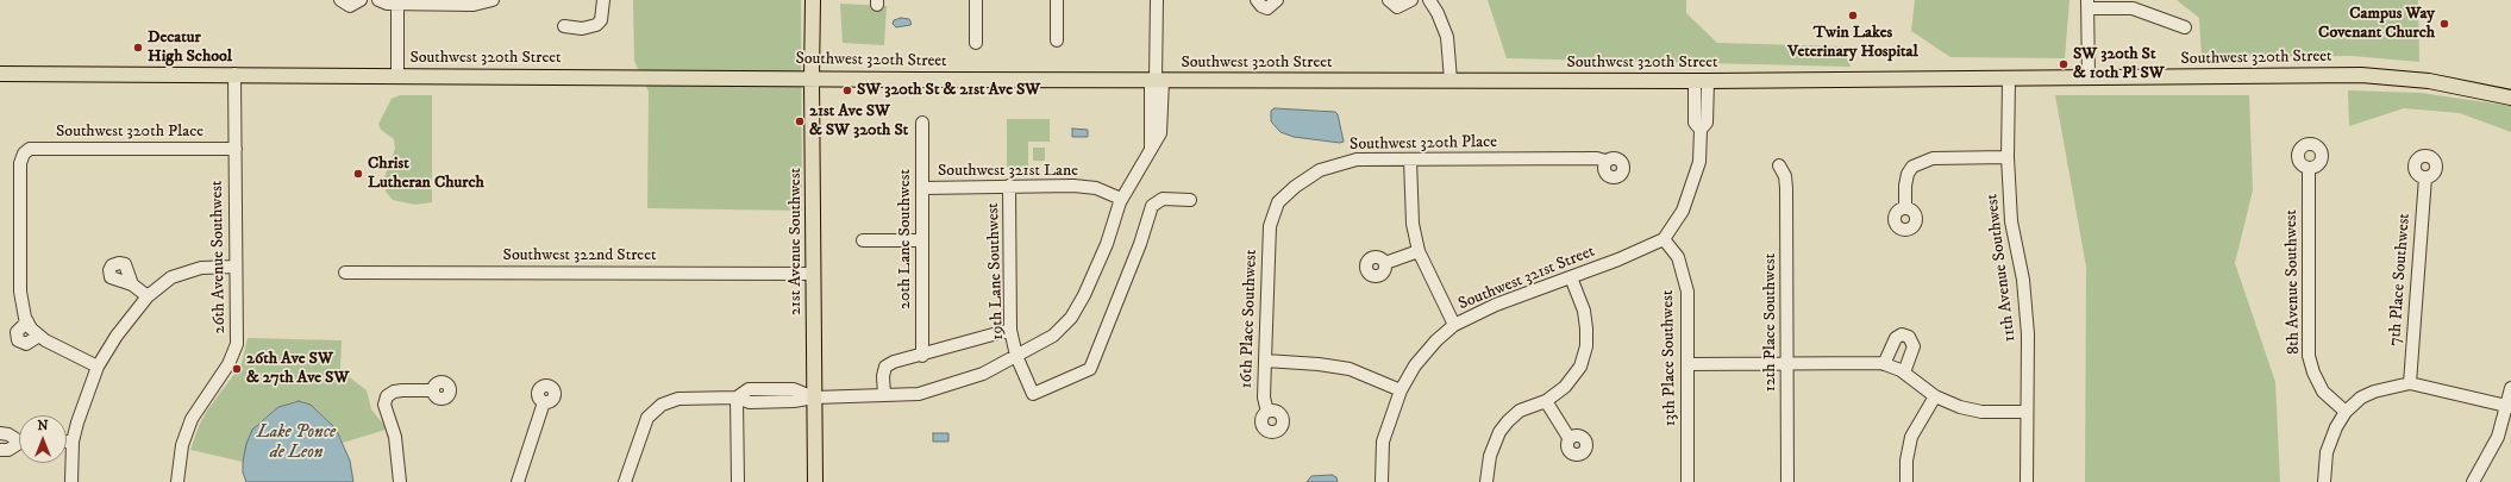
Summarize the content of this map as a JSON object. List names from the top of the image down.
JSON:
{
  "streets": {
    "main road": ["Southwest 320th Street", "21st Avenue Southwest"],
    "street": [
      "Southwest 320th Place",
      "Southwest 321st Lane",
      "20th Lane Southwest",
      "Southwest 322nd Street",
      "26th Avenue Southwest",
      "11th Avenue Southwest",
      "19th Lane Southwest",
      "Southwest 321st Street",
      "7th Place Southwest",
      "8th Avenue Southwest",
      "16th Place Southwest",
      "12th Place Southwest",
      "13th Place Southwest"
    ]
  },
  "crossings": [
    ["Southwest 320th Street", "21st Avenue Southwest"],
    ["Southwest 320th Street", "26th Avenue Southwest"],
    ["Southwest 320th Street", "11th Avenue Southwest"],
    ["Southwest 320th Place", "26th Avenue Southwest"],
    ["Southwest 320th Place", "16th Place Southwest"],
    ["Southwest 321st Lane", "20th Lane Southwest"],
    ["Southwest 321st Lane", "19th Lane Southwest"],
    ["21st Avenue Southwest", "Southwest 322nd Street"],
    ["Southwest 321st Street", "13th Place Southwest"]
  ],
  "water": ["Lake Ponce de Leon"],
  "places": [
    "Twin Lakes Veterinary Hospital",
    "Campus Way Covenant Church",
    "Decatur High School",
    "SW 320th St & 10th Pl SW",
    "SW 320th St & 21st Ave SW",
    "21st Ave SW & SW 320th St",
    "Christ Lutheran Church",
    "26th Ave SW & 27th Ave SW"
  ],
  "north": "top"
}
